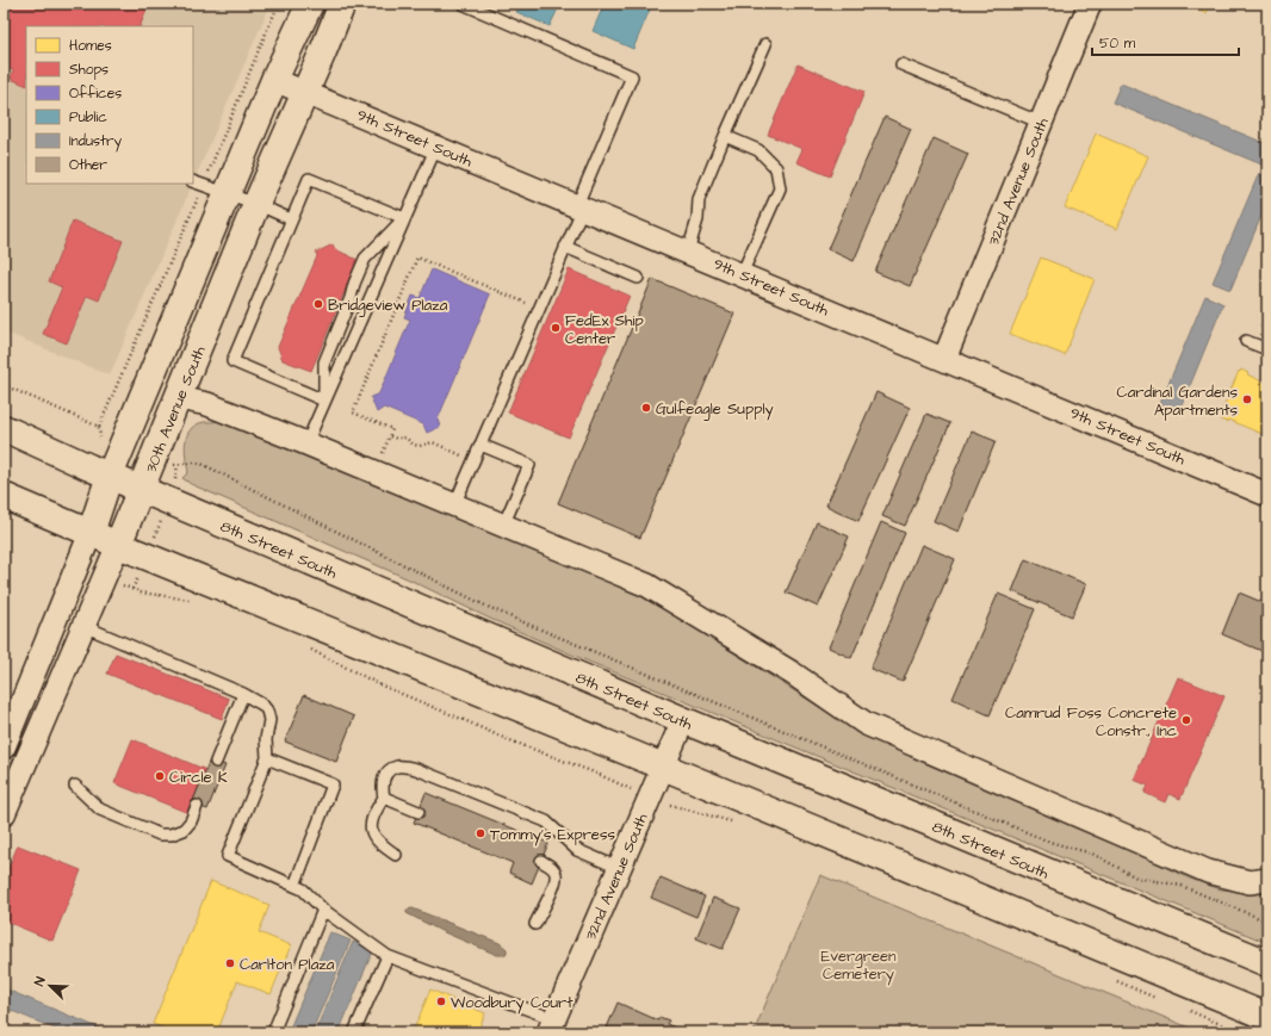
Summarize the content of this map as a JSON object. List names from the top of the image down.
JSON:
{
  "streets": {
    "main road": ["30th Avenue South", "8th Street South"],
    "street": ["9th Street South", "32nd Avenue South"]
  },
  "crossings": [
    ["9th Street South", "32nd Avenue South"],
    ["9th Street South", "30th Avenue South"],
    ["32nd Avenue South", "8th Street South"],
    ["30th Avenue South", "8th Street South"]
  ],
  "parks": ["Evergreen Cemetery"],
  "places": [
    "Bridgeview Plaza",
    "FedEx Ship Center",
    "Cardinal Gardens Apartments",
    "Gulfeagle Supply",
    "Camrud Foss Concrete Constr., Inc",
    "Circle K",
    "Tommy's Express",
    "Carlton Plaza",
    "Woodbury Court"
  ],
  "legend": [
    "Homes",
    "Shops",
    "Offices",
    "Public",
    "Industry",
    "Other"
  ],
  "scale_bar": "50 m",
  "north": "top left"
}
